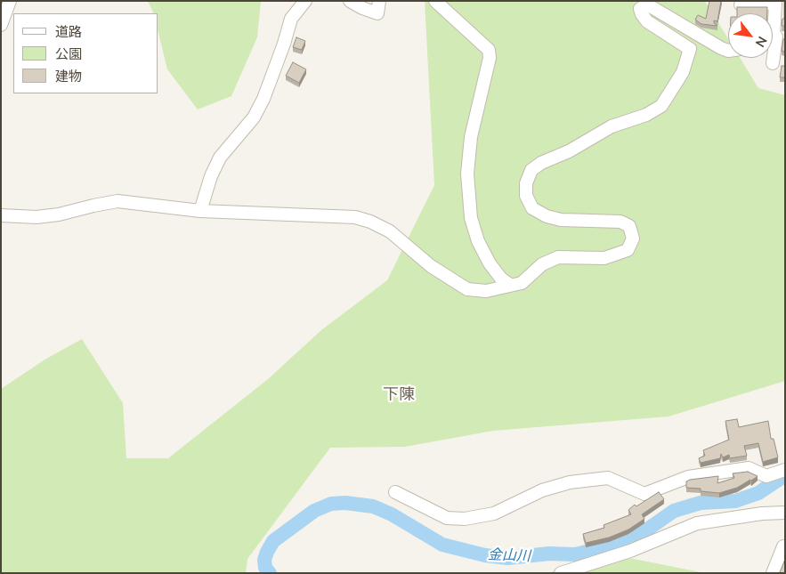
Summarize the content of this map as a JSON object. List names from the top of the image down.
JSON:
{
  "districts": ["下陳"],
  "water": ["金山川"],
  "legend": ["道路", "公園", "建物"],
  "north": "bottom right"
}
